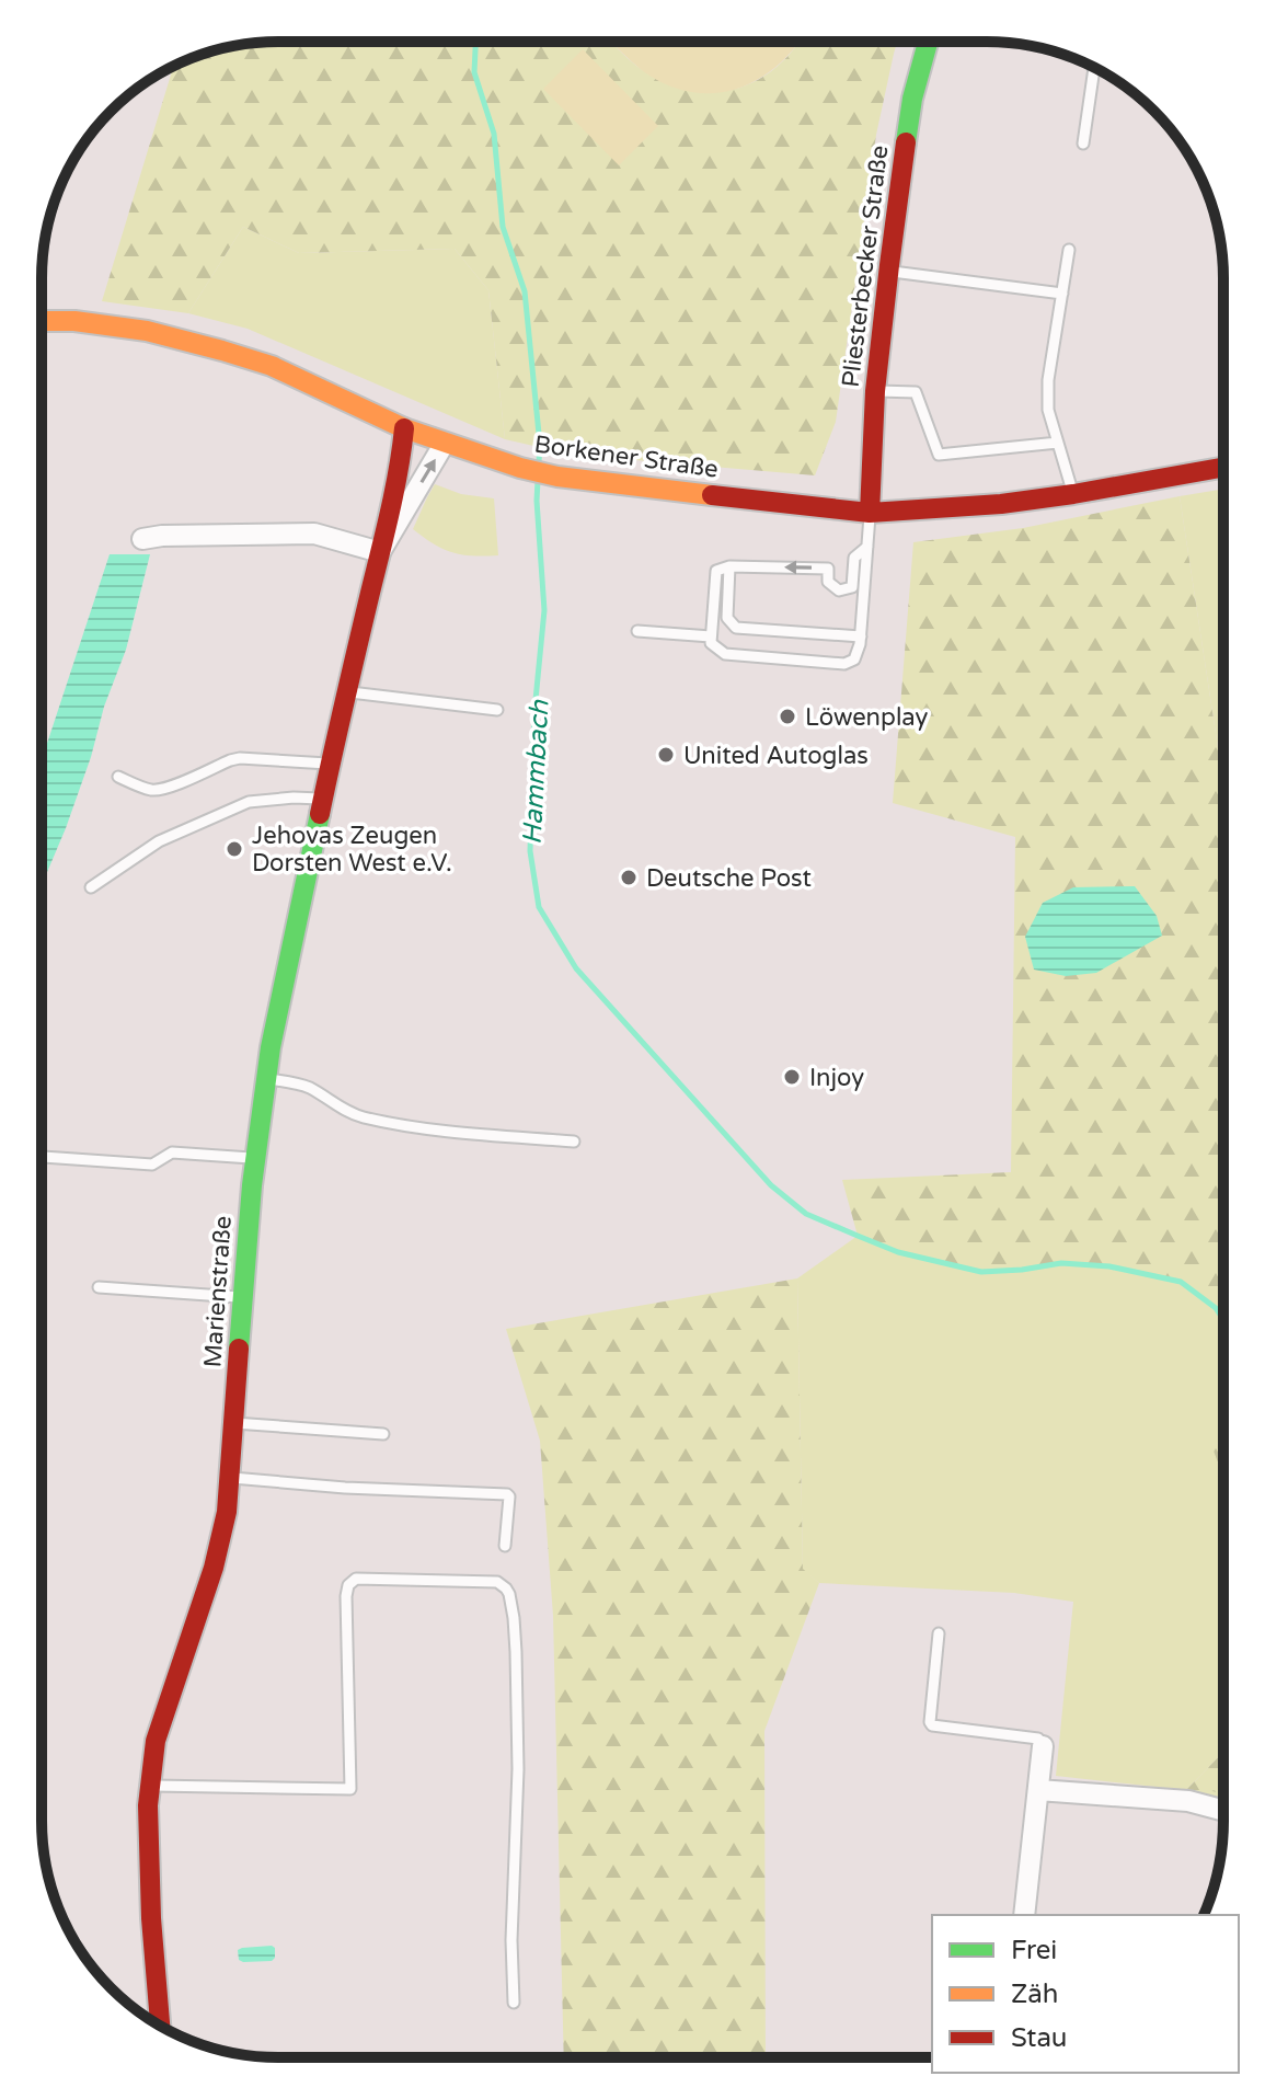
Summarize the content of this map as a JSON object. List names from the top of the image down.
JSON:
{
  "streets": {
    "main road": ["Pliesterbecker Straße", "Borkener Straße", "Marienstraße"]
  },
  "crossings": [
    ["Pliesterbecker Straße", "Borkener Straße"],
    ["Borkener Straße", "Marienstraße"]
  ],
  "water": ["Hammbach"],
  "places": [
    "Löwenplay",
    "United Autoglas",
    "Jehovas Zeugen Dorsten West e.V.",
    "Deutsche Post",
    "Injoy"
  ],
  "legend": ["Frei", "Zäh", "Stau"]
}
